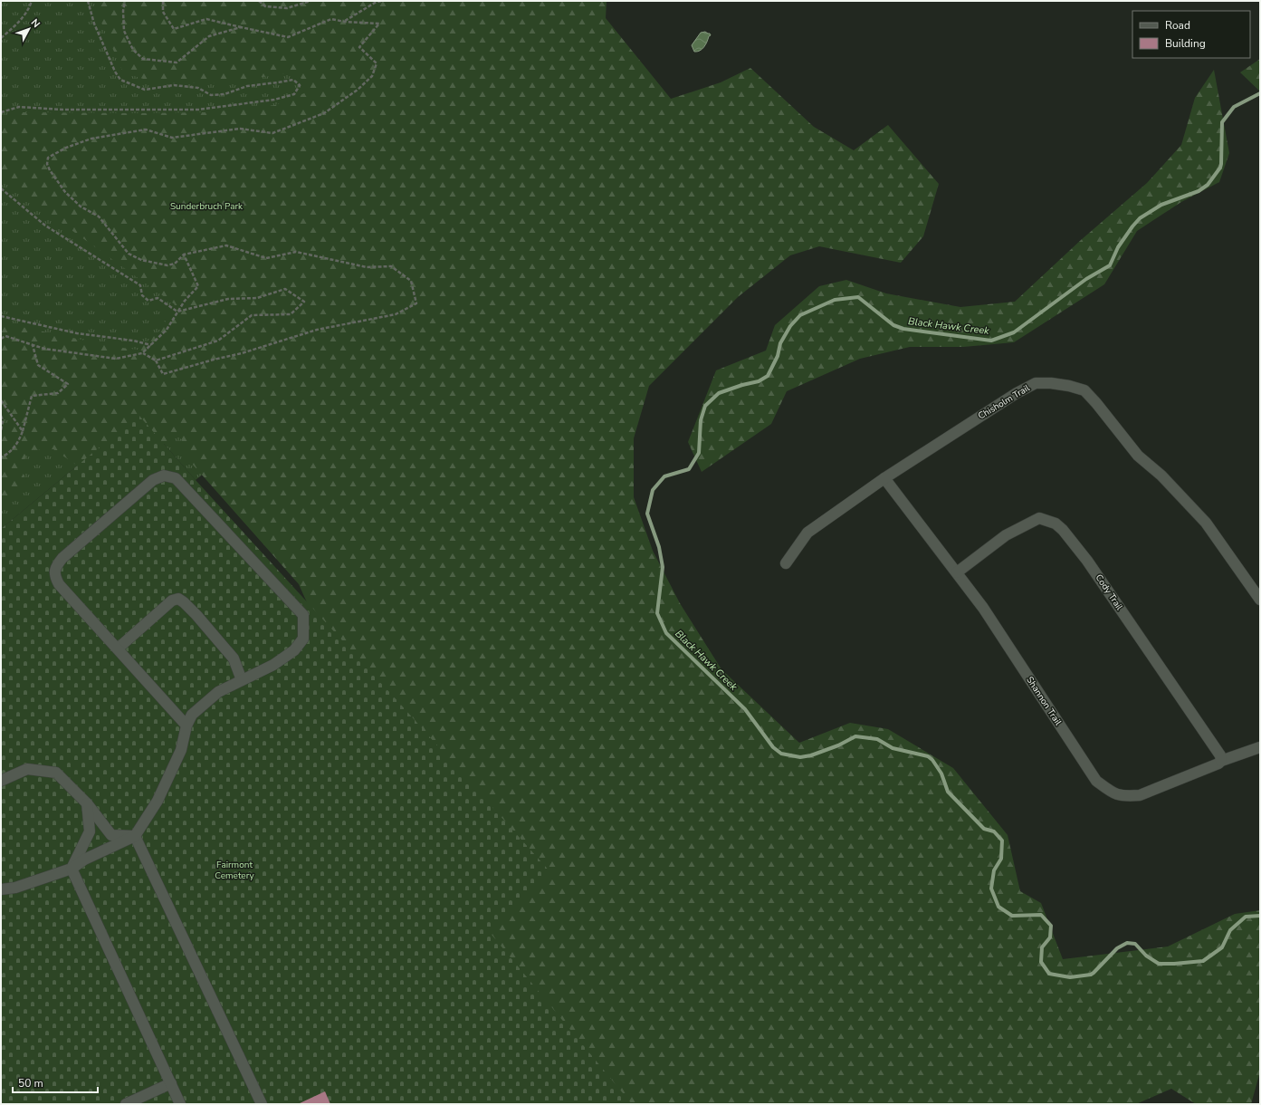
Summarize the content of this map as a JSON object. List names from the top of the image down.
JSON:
{
  "streets": {
    "street": ["Chisholm Trail", "Cody Trail", "Shannon Trail"]
  },
  "crossings": [
    ["Chisholm Trail", "Shannon Trail"],
    ["Cody Trail", "Shannon Trail"]
  ],
  "water": ["Black Hawk Creek"],
  "parks": ["Sunderbruch Park", "Fairmont Cemetery"],
  "legend": ["Road", "Building"],
  "scale_bar": "50 m",
  "north": "top right"
}
